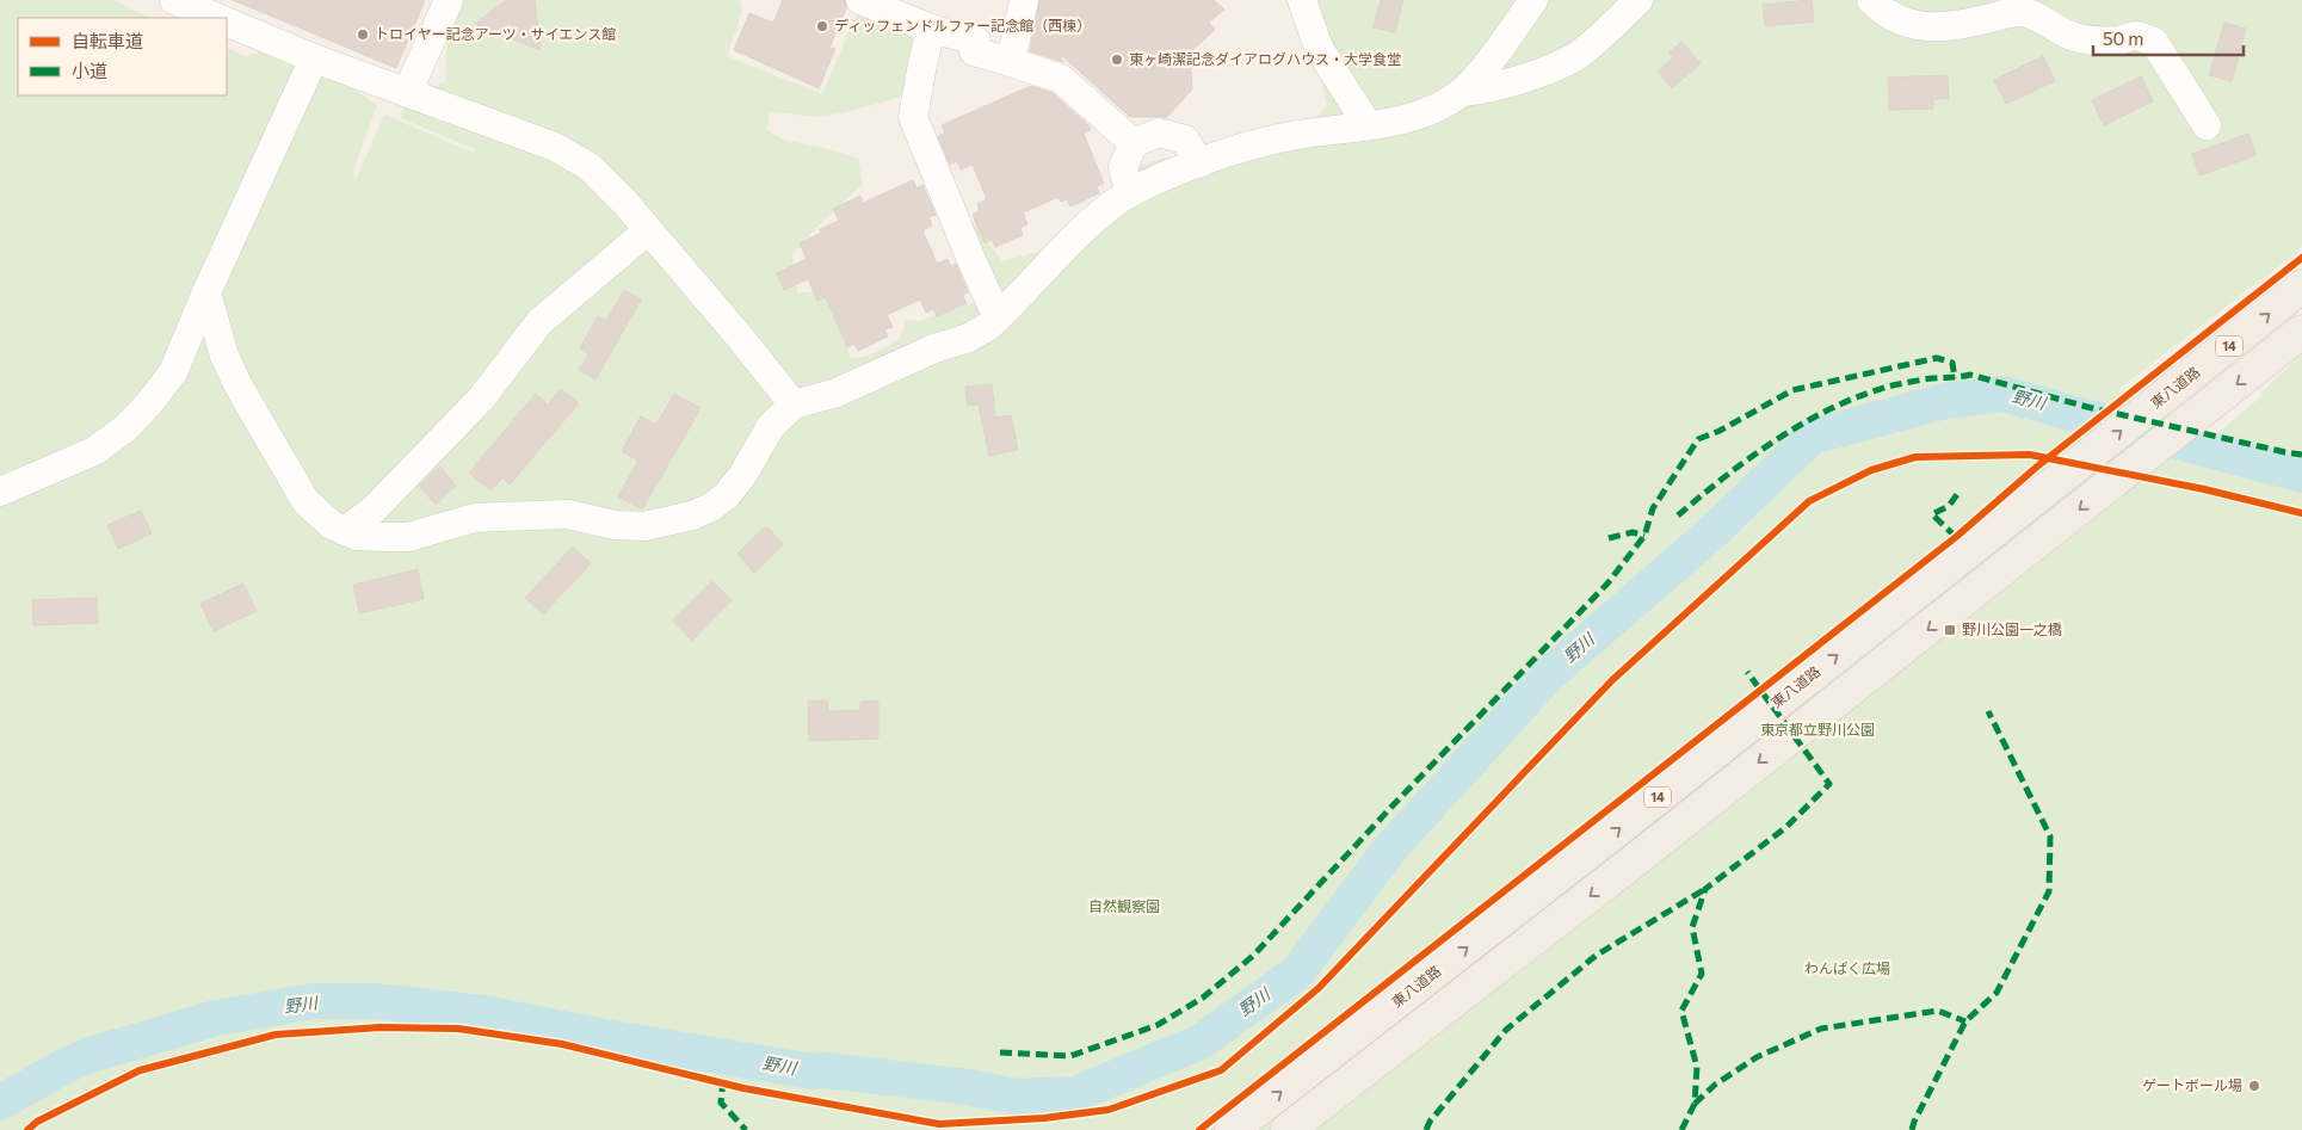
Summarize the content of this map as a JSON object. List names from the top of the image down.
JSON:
{
  "streets": {
    "main road": ["14", "東八道路"]
  },
  "water": ["野川"],
  "parks": ["東京都立野川公園", "自然観察園", "わんぱく広場"],
  "places": {
    "other": [
      "ディッフェンドルファー記念館（西棟）",
      "トロイヤー記念アーツ・サイエンス館",
      "東ヶ崎潔記念ダイアログハウス・大学食堂",
      "ゲートボール場"
    ],
    "transit": ["野川公園一之橋"]
  },
  "legend": ["自転車道", "小道"],
  "scale_bar": "50 m"
}
